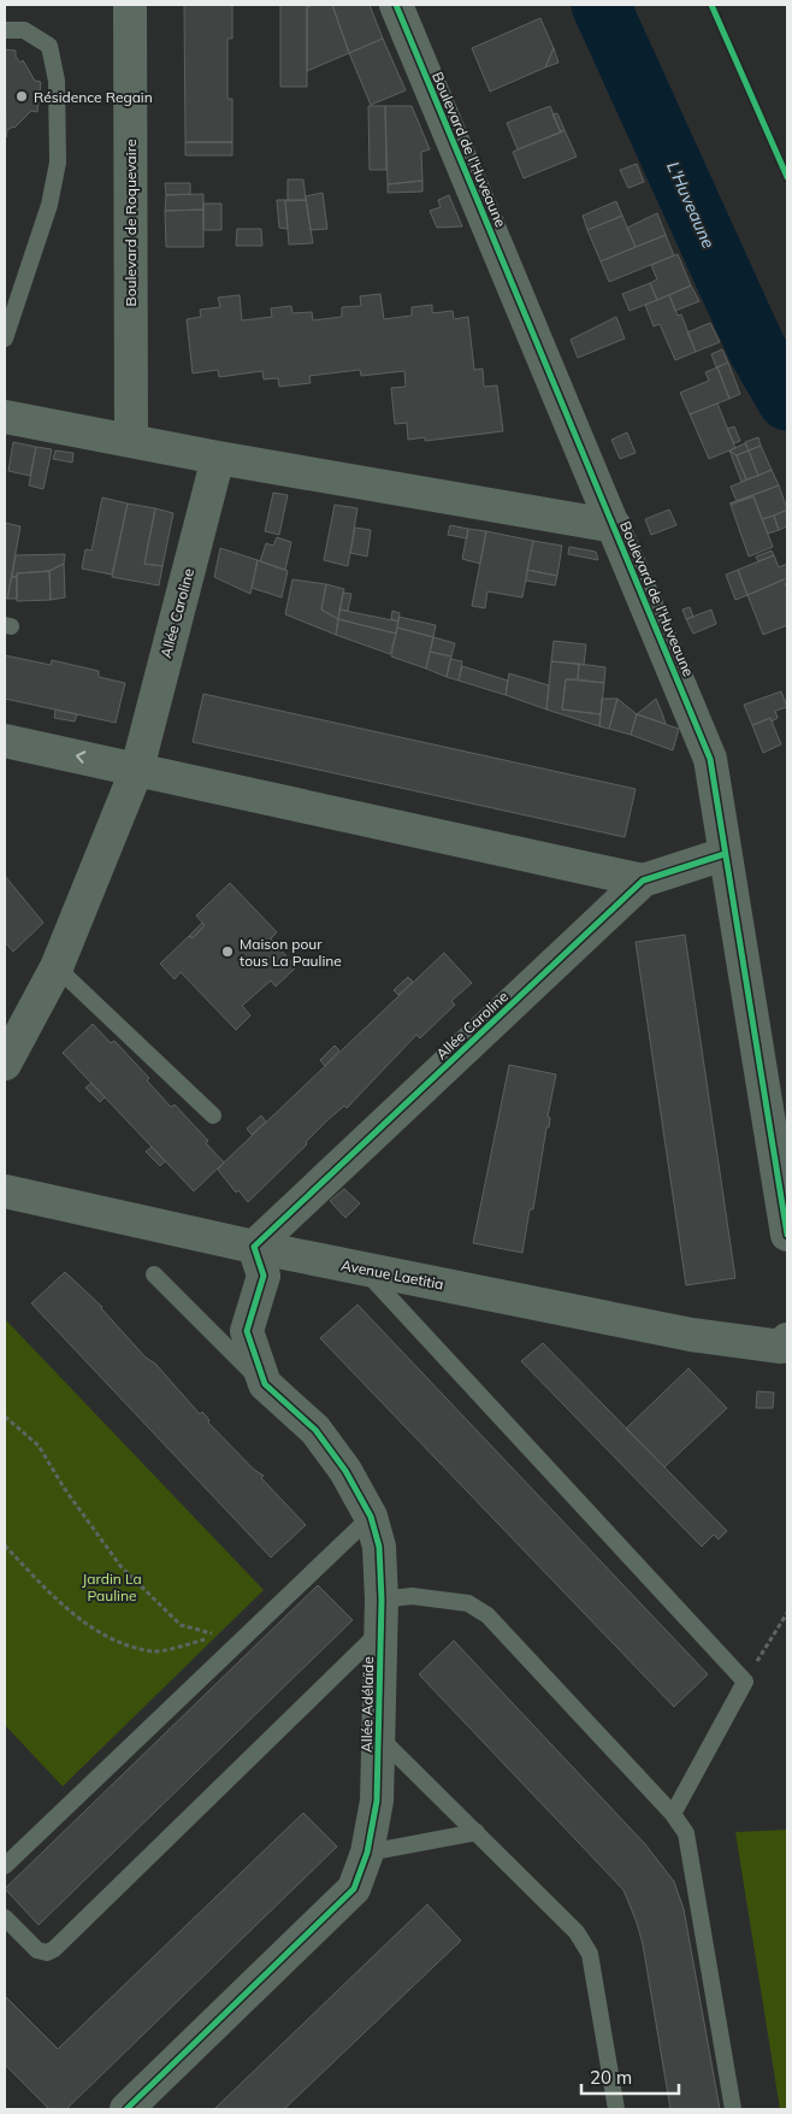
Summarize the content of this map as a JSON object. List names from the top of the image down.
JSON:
{
  "streets": {
    "street": [
      "Boulevard de l'Huveaune",
      "Boulevard de Roquevaire",
      "Allée Caroline",
      "Avenue Laetitia",
      "Allée Adélaïde"
    ]
  },
  "crossings": [
    ["Boulevard de l'Huveaune", "Allée Caroline"],
    ["Allée Caroline", "Avenue Laetitia"],
    ["Allée Caroline", "Allée Adélaïde"],
    ["Avenue Laetitia", "Allée Adélaïde"]
  ],
  "water": ["L'Huveaune"],
  "parks": ["Jardin La Pauline"],
  "places": ["Résidence Regain", "Maison pour tous La Pauline"],
  "scale_bar": "20 m"
}
